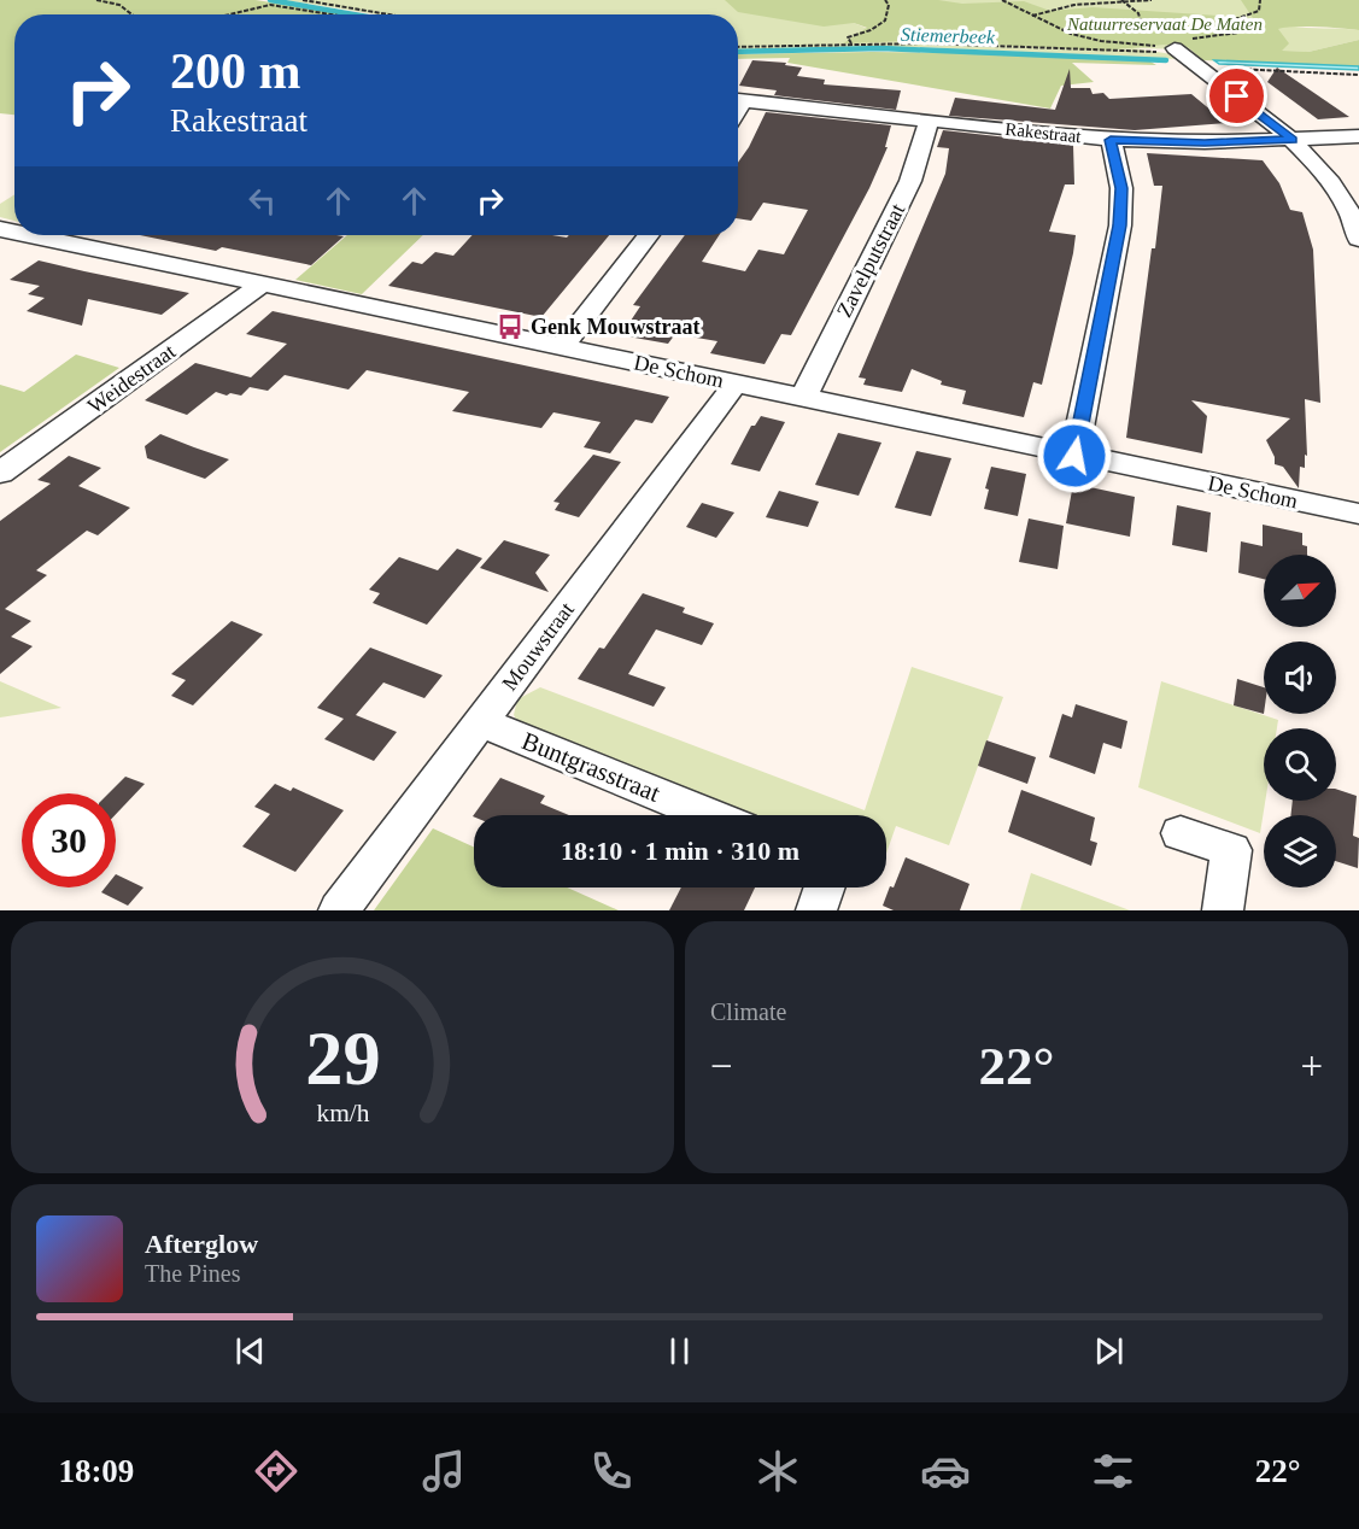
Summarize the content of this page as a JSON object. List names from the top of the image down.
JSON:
{
  "streets": {
    "street": [
      "Rakestraat",
      "Zavelputstraat",
      "De Schom",
      "Weidestraat",
      "Mouwstraat",
      "Buntgrasstraat"
    ]
  },
  "crossings": [
    ["Rakestraat", "Zavelputstraat"],
    ["Zavelputstraat", "De Schom"],
    ["De Schom", "Weidestraat"],
    ["De Schom", "Mouwstraat"],
    ["Mouwstraat", "Buntgrasstraat"]
  ],
  "water": ["Stiemerbeek"],
  "parks": ["Natuurreservaat De Maten"],
  "places": {
    "bus stop": ["Genk Mouwstraat"]
  },
  "north": "top right",
  "page": {
    "turn": ["200 m", "Rakestraat"],
    "limit": "30",
    "trip": "18:10 · 1 min · 310 m",
    "tile": "Climate",
    "heat": ["−", "22°", "+"],
    "song": ["Afterglow", "The Pines"],
    "tabs": ["18:09", "22°"],
    "gauge": ["29", "km/h"]
  }
}
